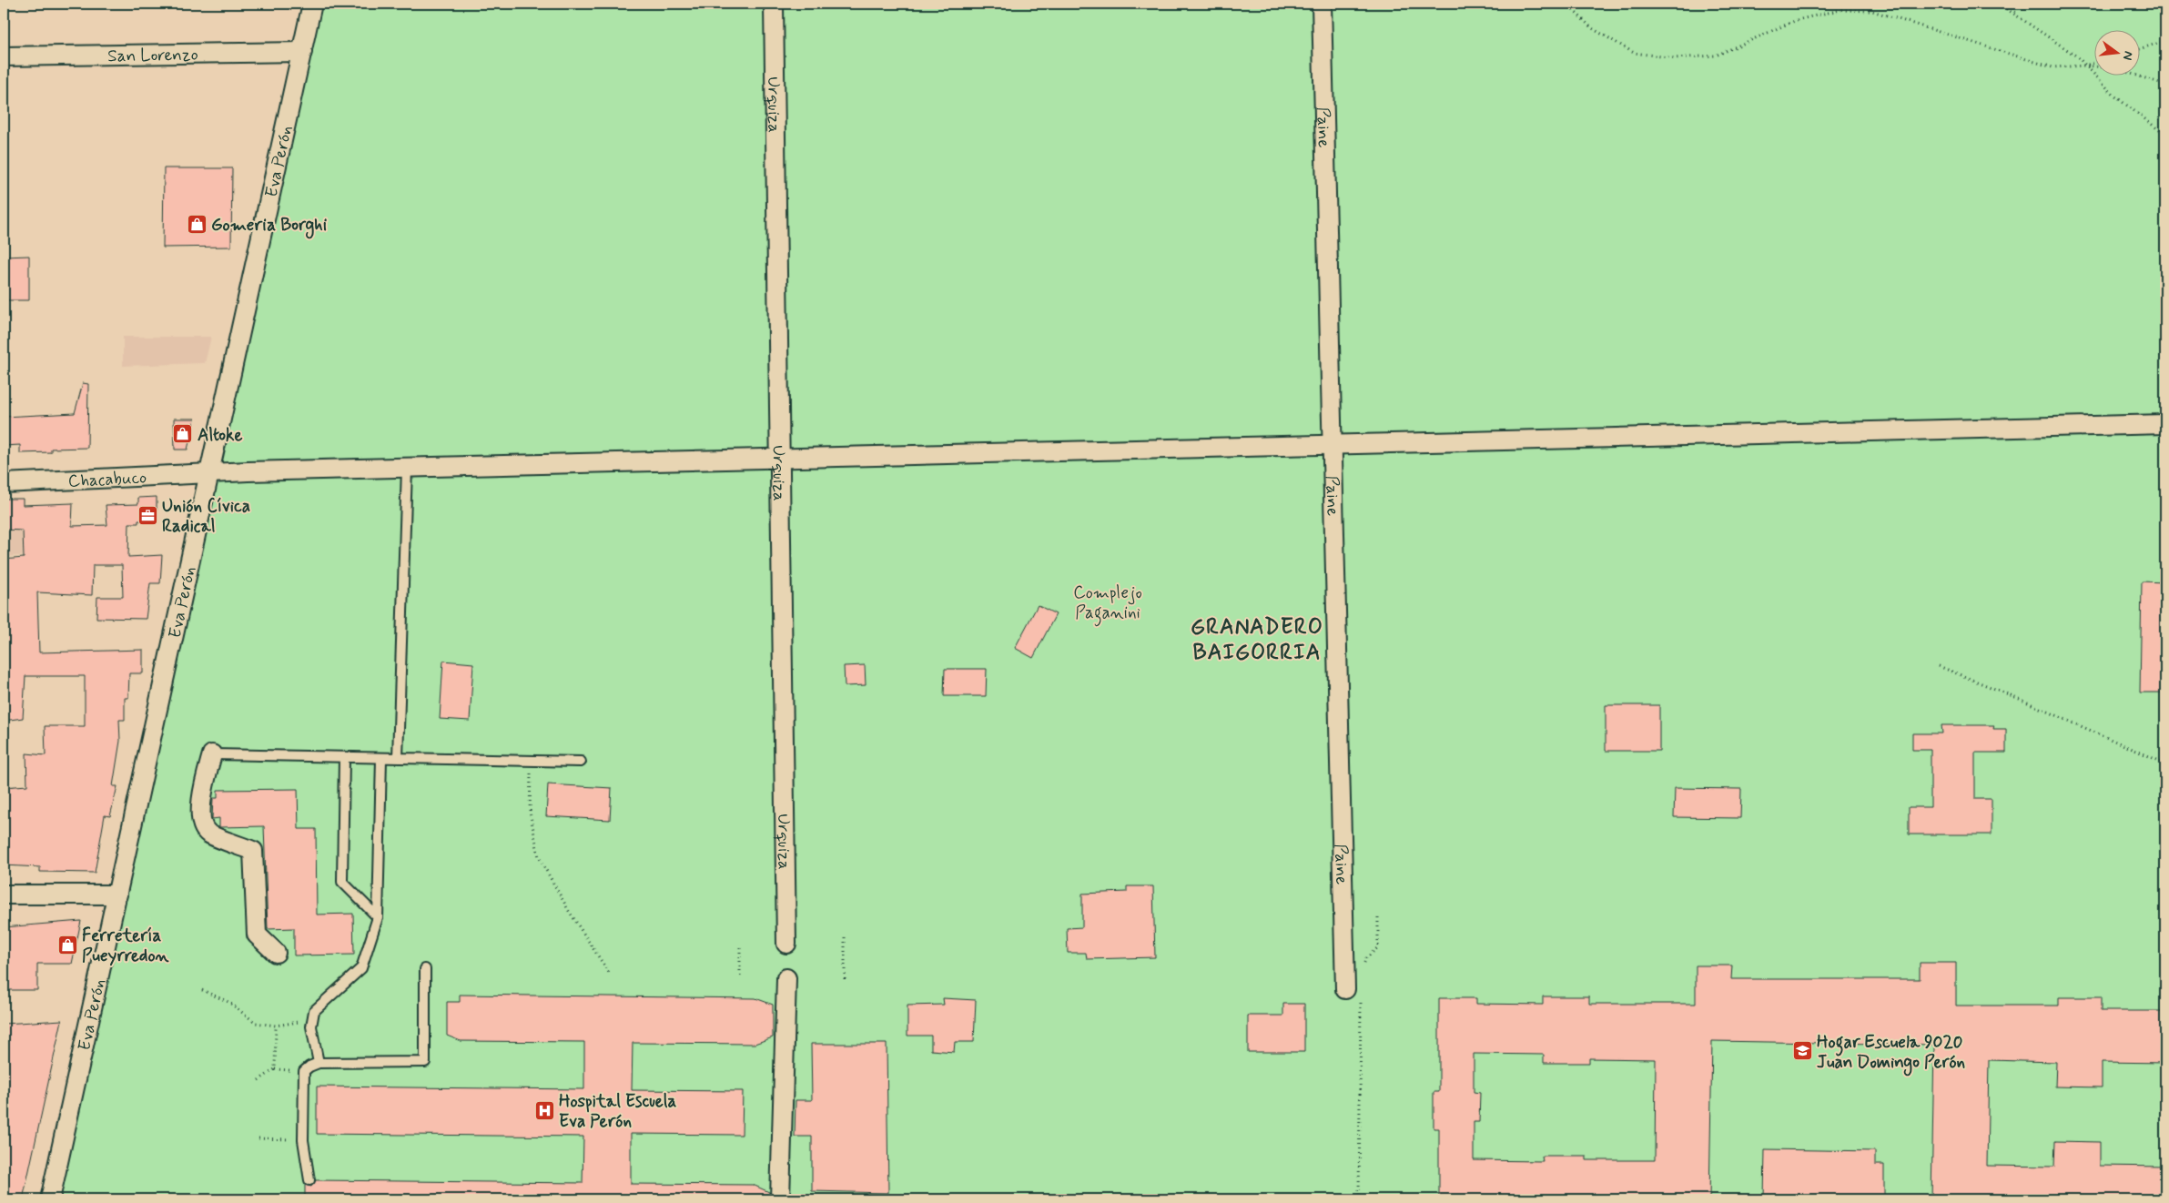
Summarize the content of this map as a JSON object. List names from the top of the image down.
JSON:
{
  "streets": {
    "street": [
      "San Lorenzo",
      "Urquiza",
      "Paine",
      "Eva Perón",
      "Chacabuco"
    ]
  },
  "crossings": [
    ["San Lorenzo", "Eva Perón"],
    ["Urquiza", "Chacabuco"],
    ["Paine", "Chacabuco"],
    ["Eva Perón", "Chacabuco"]
  ],
  "districts": ["GRANADERO BAIGORRIA"],
  "parks": ["Complejo Paganini"],
  "places": {
    "shop": ["Gomeria Borghi", "Altoke", "Ferretería Pueyrredon"],
    "office": ["Unión Cívica Radical"],
    "school or university": ["Hogar Escuela 9020 Juan Domingo Perón"],
    "hospital": ["Hospital Escuela Eva Perón"]
  },
  "north": "right"
}
